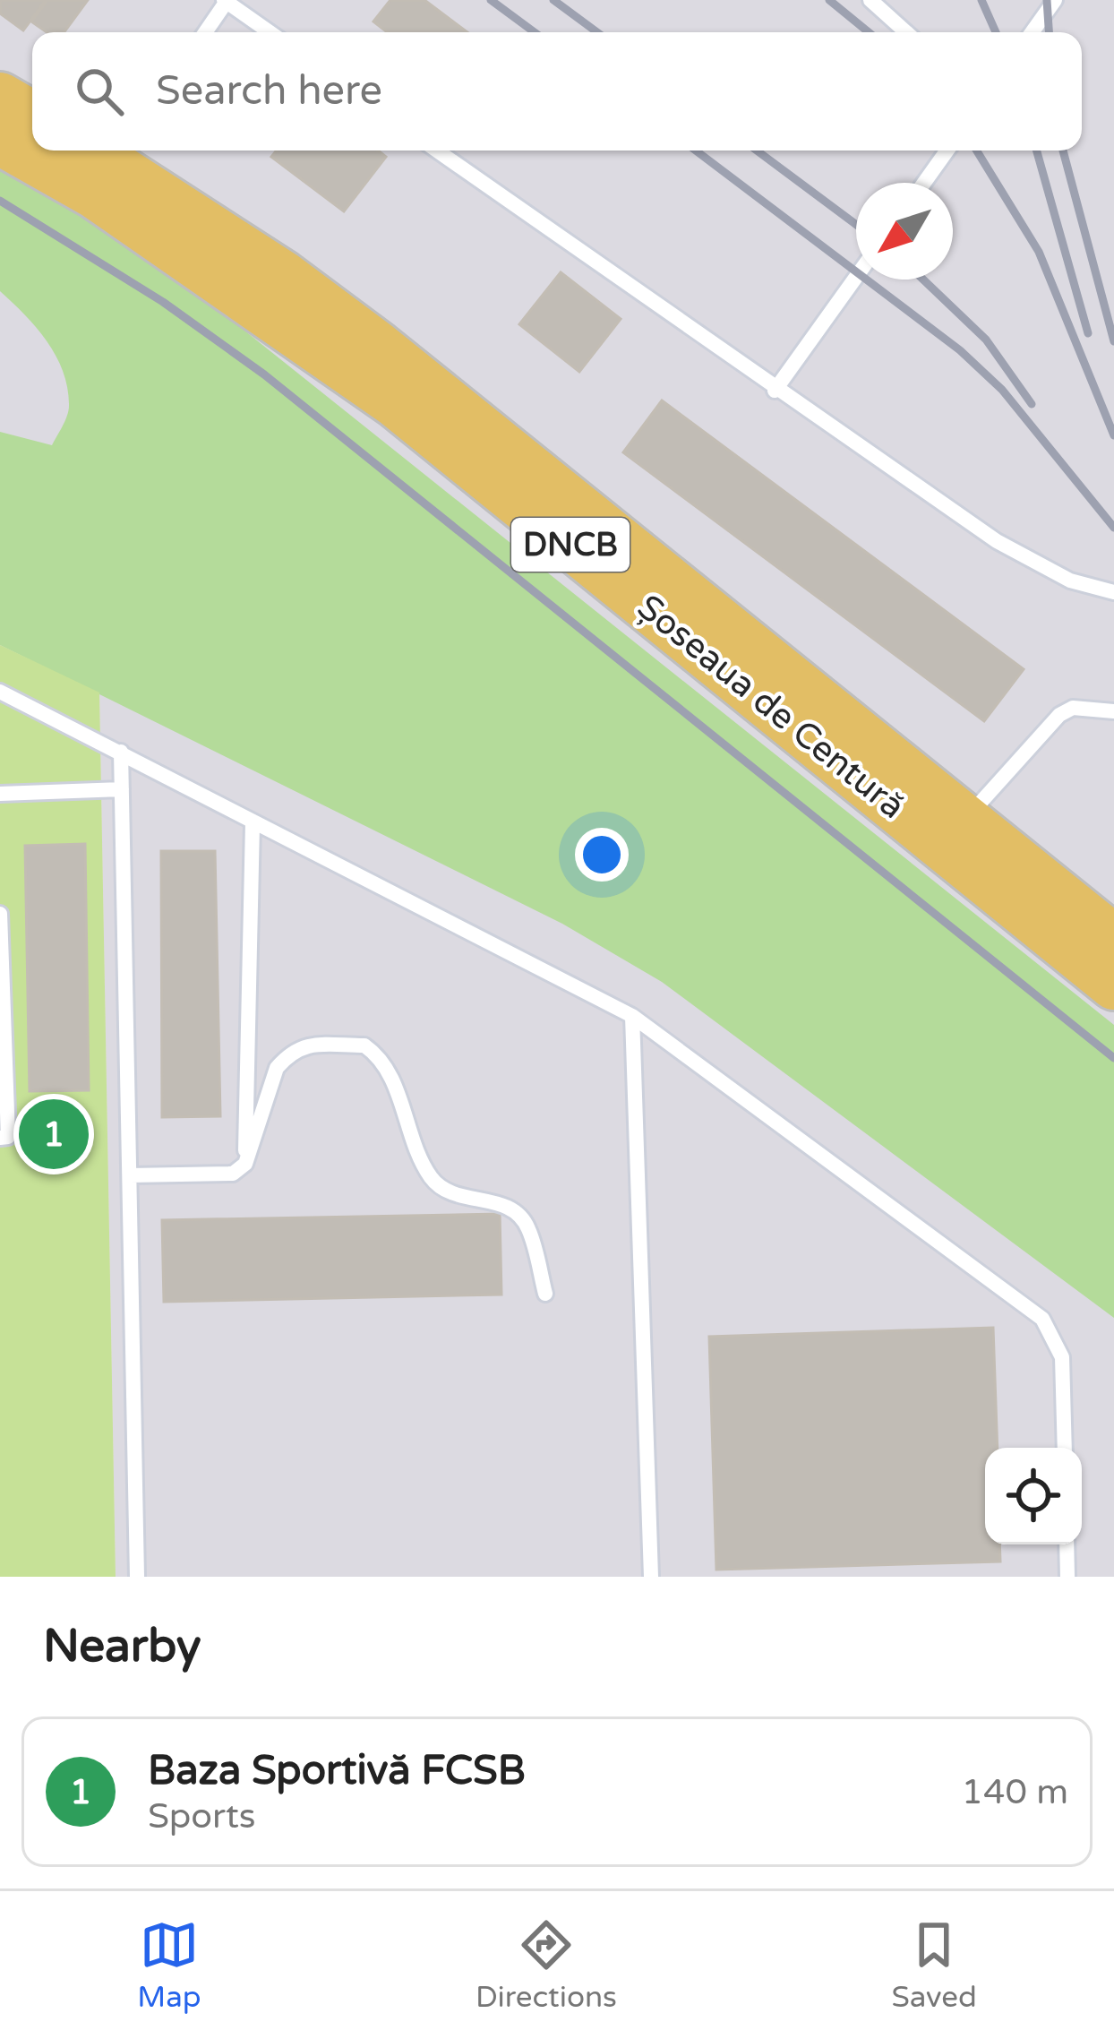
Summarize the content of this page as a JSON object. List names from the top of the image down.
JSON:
{
  "streets": {
    "main road": ["DNCB", "Șoseaua de Centură"]
  },
  "north": "bottom left",
  "page": {
    "search": "Search here",
    "pins": "1",
    "heading": "Nearby",
    "list": [
      {
        "mark": "1",
        "name": "Baza Sportivă FCSB",
        "note": "Sports",
        "value": "140 m"
      }
    ],
    "nav": ["Map", "Directions", "Saved"]
  }
}
